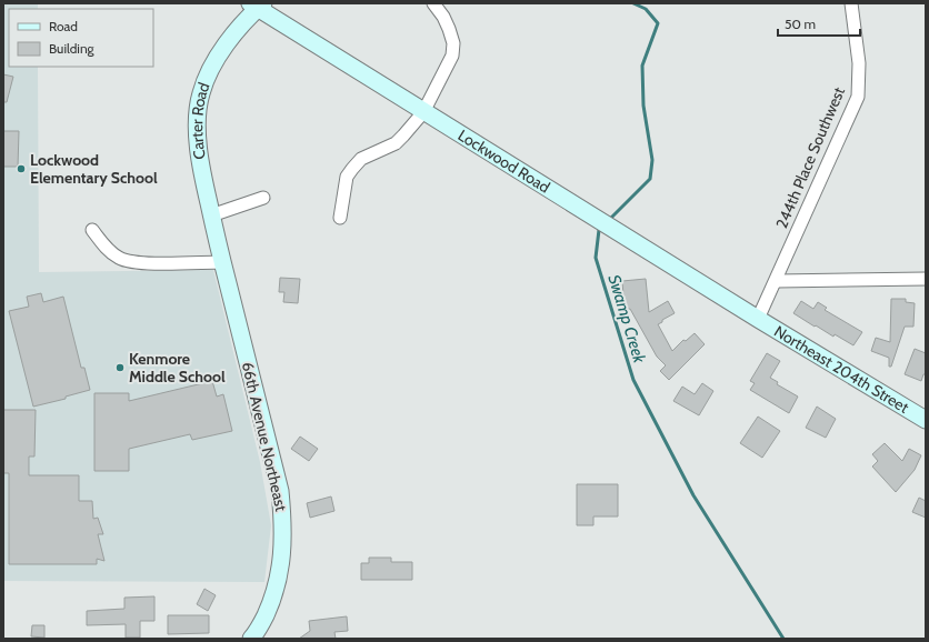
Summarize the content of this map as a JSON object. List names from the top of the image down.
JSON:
{
  "streets": {
    "street": [
      "Carter Road",
      "244th Place Southwest",
      "Lockwood Road",
      "Northeast 204th Street",
      "66th Avenue Northeast"
    ]
  },
  "crossings": [
    ["Carter Road", "Lockwood Road"],
    ["Carter Road", "66th Avenue Northeast"],
    ["244th Place Southwest", "Lockwood Road"],
    ["244th Place Southwest", "Northeast 204th Street"],
    ["Lockwood Road", "Northeast 204th Street"]
  ],
  "water": ["Swamp Creek"],
  "places": ["Lockwood Elementary School", "Kenmore Middle School"],
  "legend": ["Road", "Building"],
  "scale_bar": "50 m"
}
